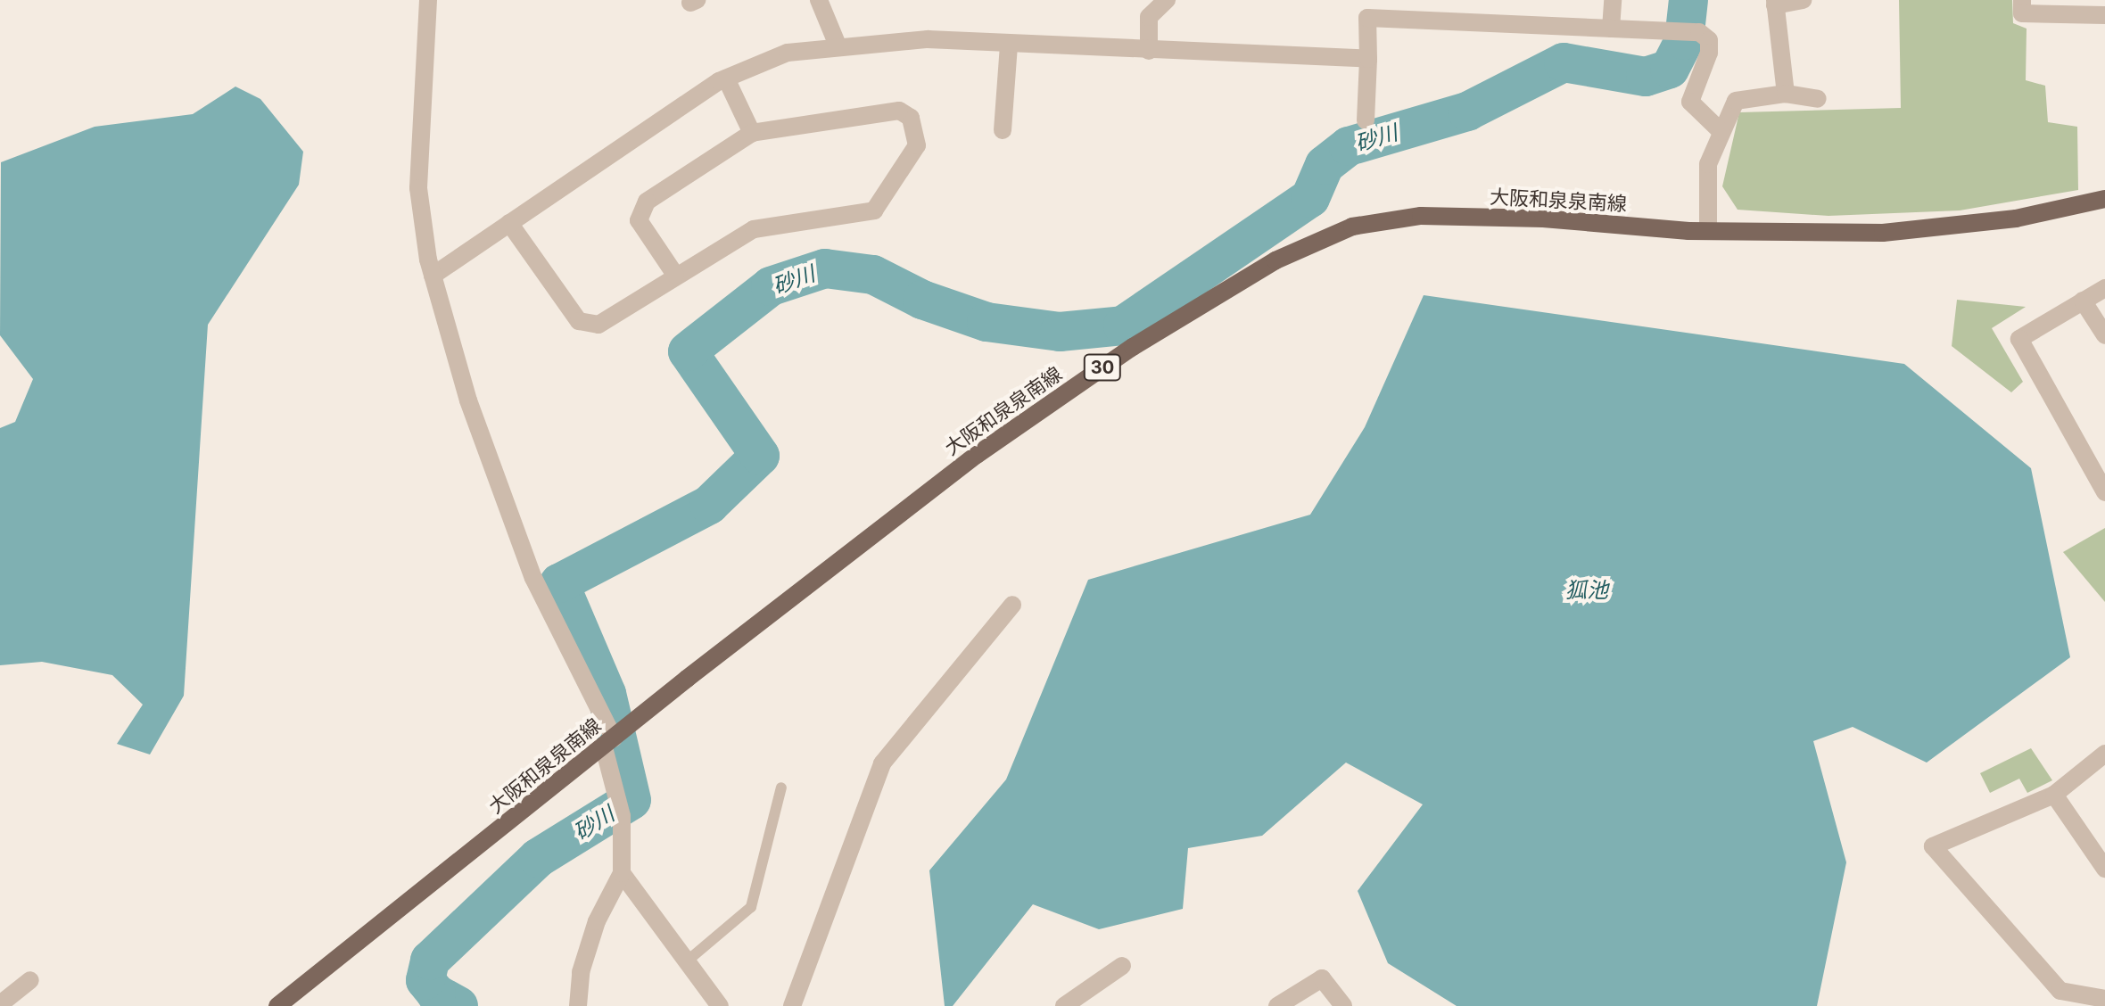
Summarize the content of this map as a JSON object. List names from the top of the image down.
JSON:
{
  "streets": {
    "main road": ["大阪和泉泉南線", "30"]
  },
  "water": ["砂川", "狐池"]
}
